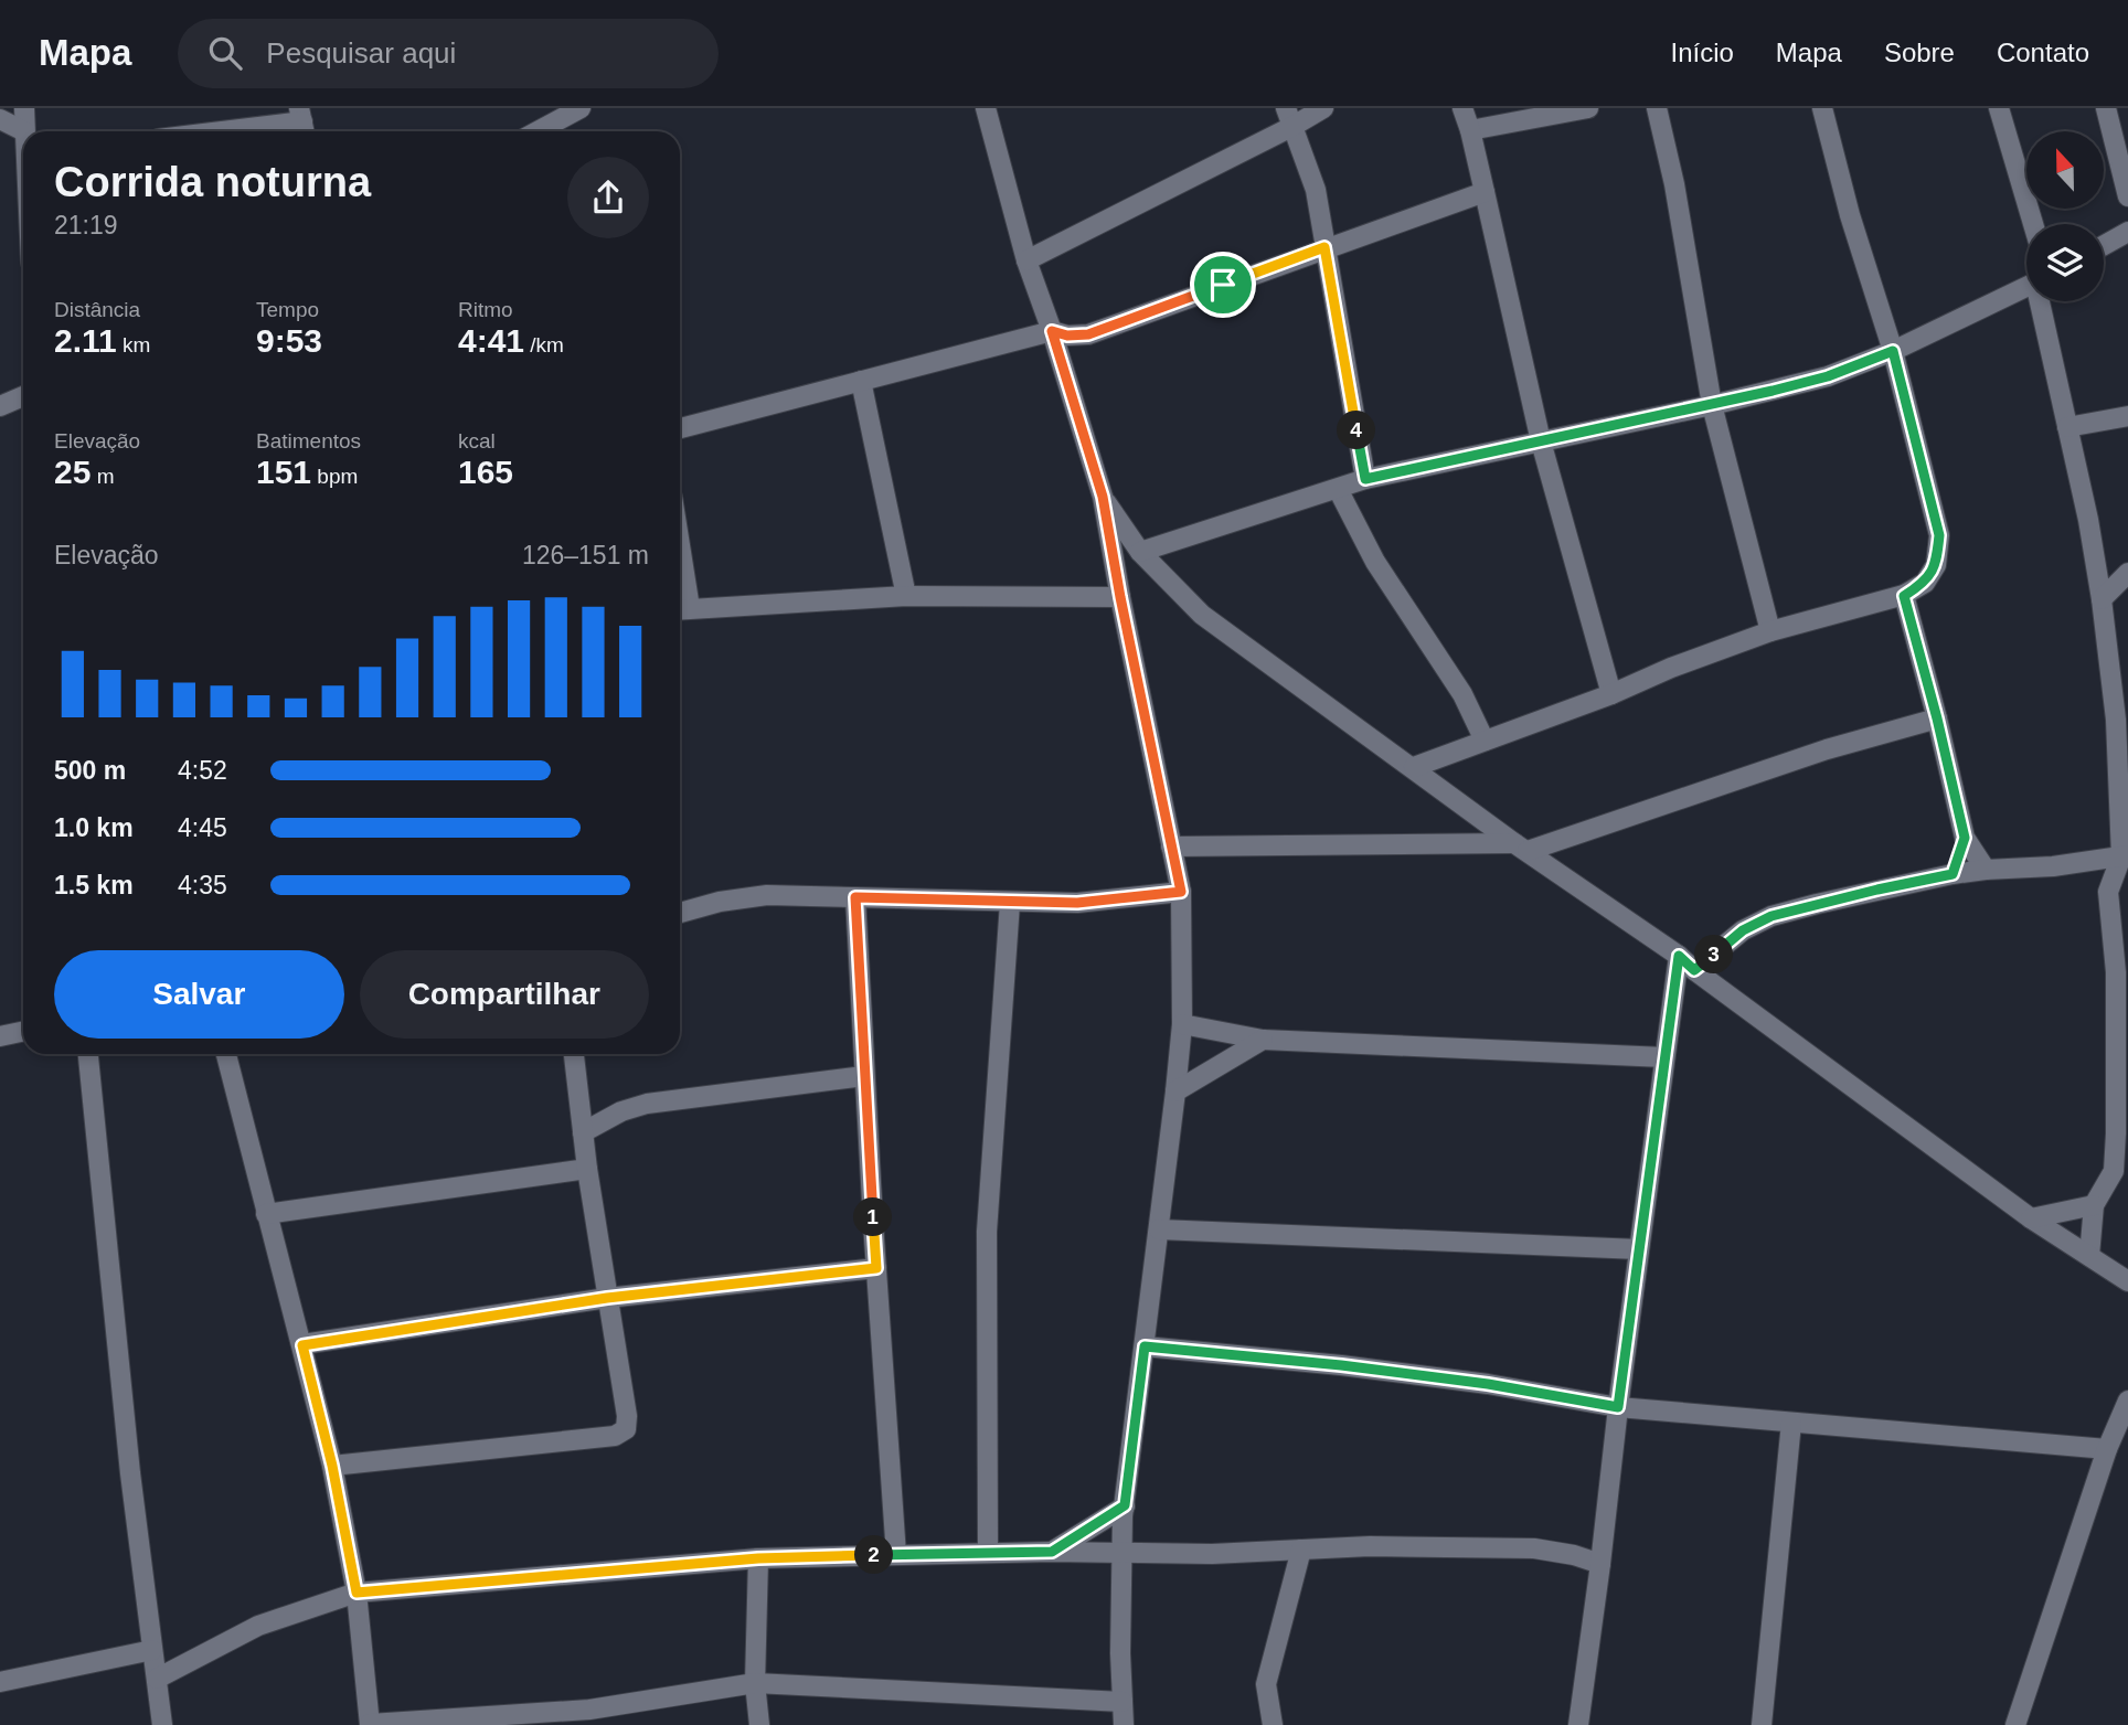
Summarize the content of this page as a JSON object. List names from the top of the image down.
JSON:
{
  "north": "top",
  "page": {
    "header": "Mapa",
    "search": "Pesquisar aqui",
    "nav": [
      "Início",
      "Mapa",
      "Sobre",
      "Contato"
    ],
    "heading": ["Corrida noturna", "21:19"],
    "stats": [
      ["Distância", "2.11 km"],
      ["Tempo", "9:53"],
      ["Ritmo", "4:41 /km"],
      ["Elevação", "25 m"],
      ["Batimentos", "151 bpm"],
      ["kcal", "165"]
    ],
    "pins": [
      "4",
      "3",
      "1",
      "2"
    ],
    "chart": ["Elevação", "126–151 m"],
    "list": [
      {
        "name": "500 m",
        "note": "4:52"
      },
      {
        "name": "1.0 km",
        "note": "4:45"
      },
      {
        "name": "1.5 km",
        "note": "4:35"
      }
    ],
    "buttons": ["Salvar", "Compartilhar"]
  }
}
